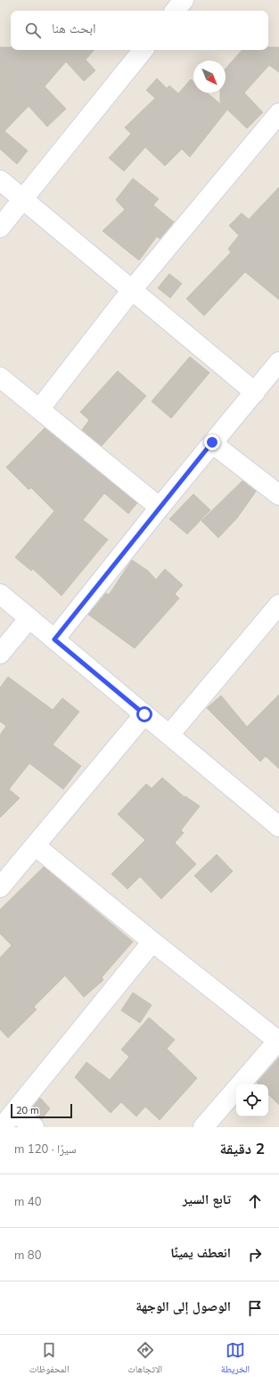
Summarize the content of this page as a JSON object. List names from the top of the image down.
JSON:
{
  "scale_bar": "20 m",
  "north": "bottom right",
  "page": {
    "search": "ابحث هنا",
    "scale": "20 m",
    "heading": ["2 دقيقة", "سيرًا · 120 m"],
    "list": [
      ["تابع السير", "40 m"],
      ["انعطف يمينًا", "80 m"],
      "الوصول إلى الوجهة"
    ],
    "nav": ["الخريطة", "الاتجاهات", "المحفوظات"]
  }
}
